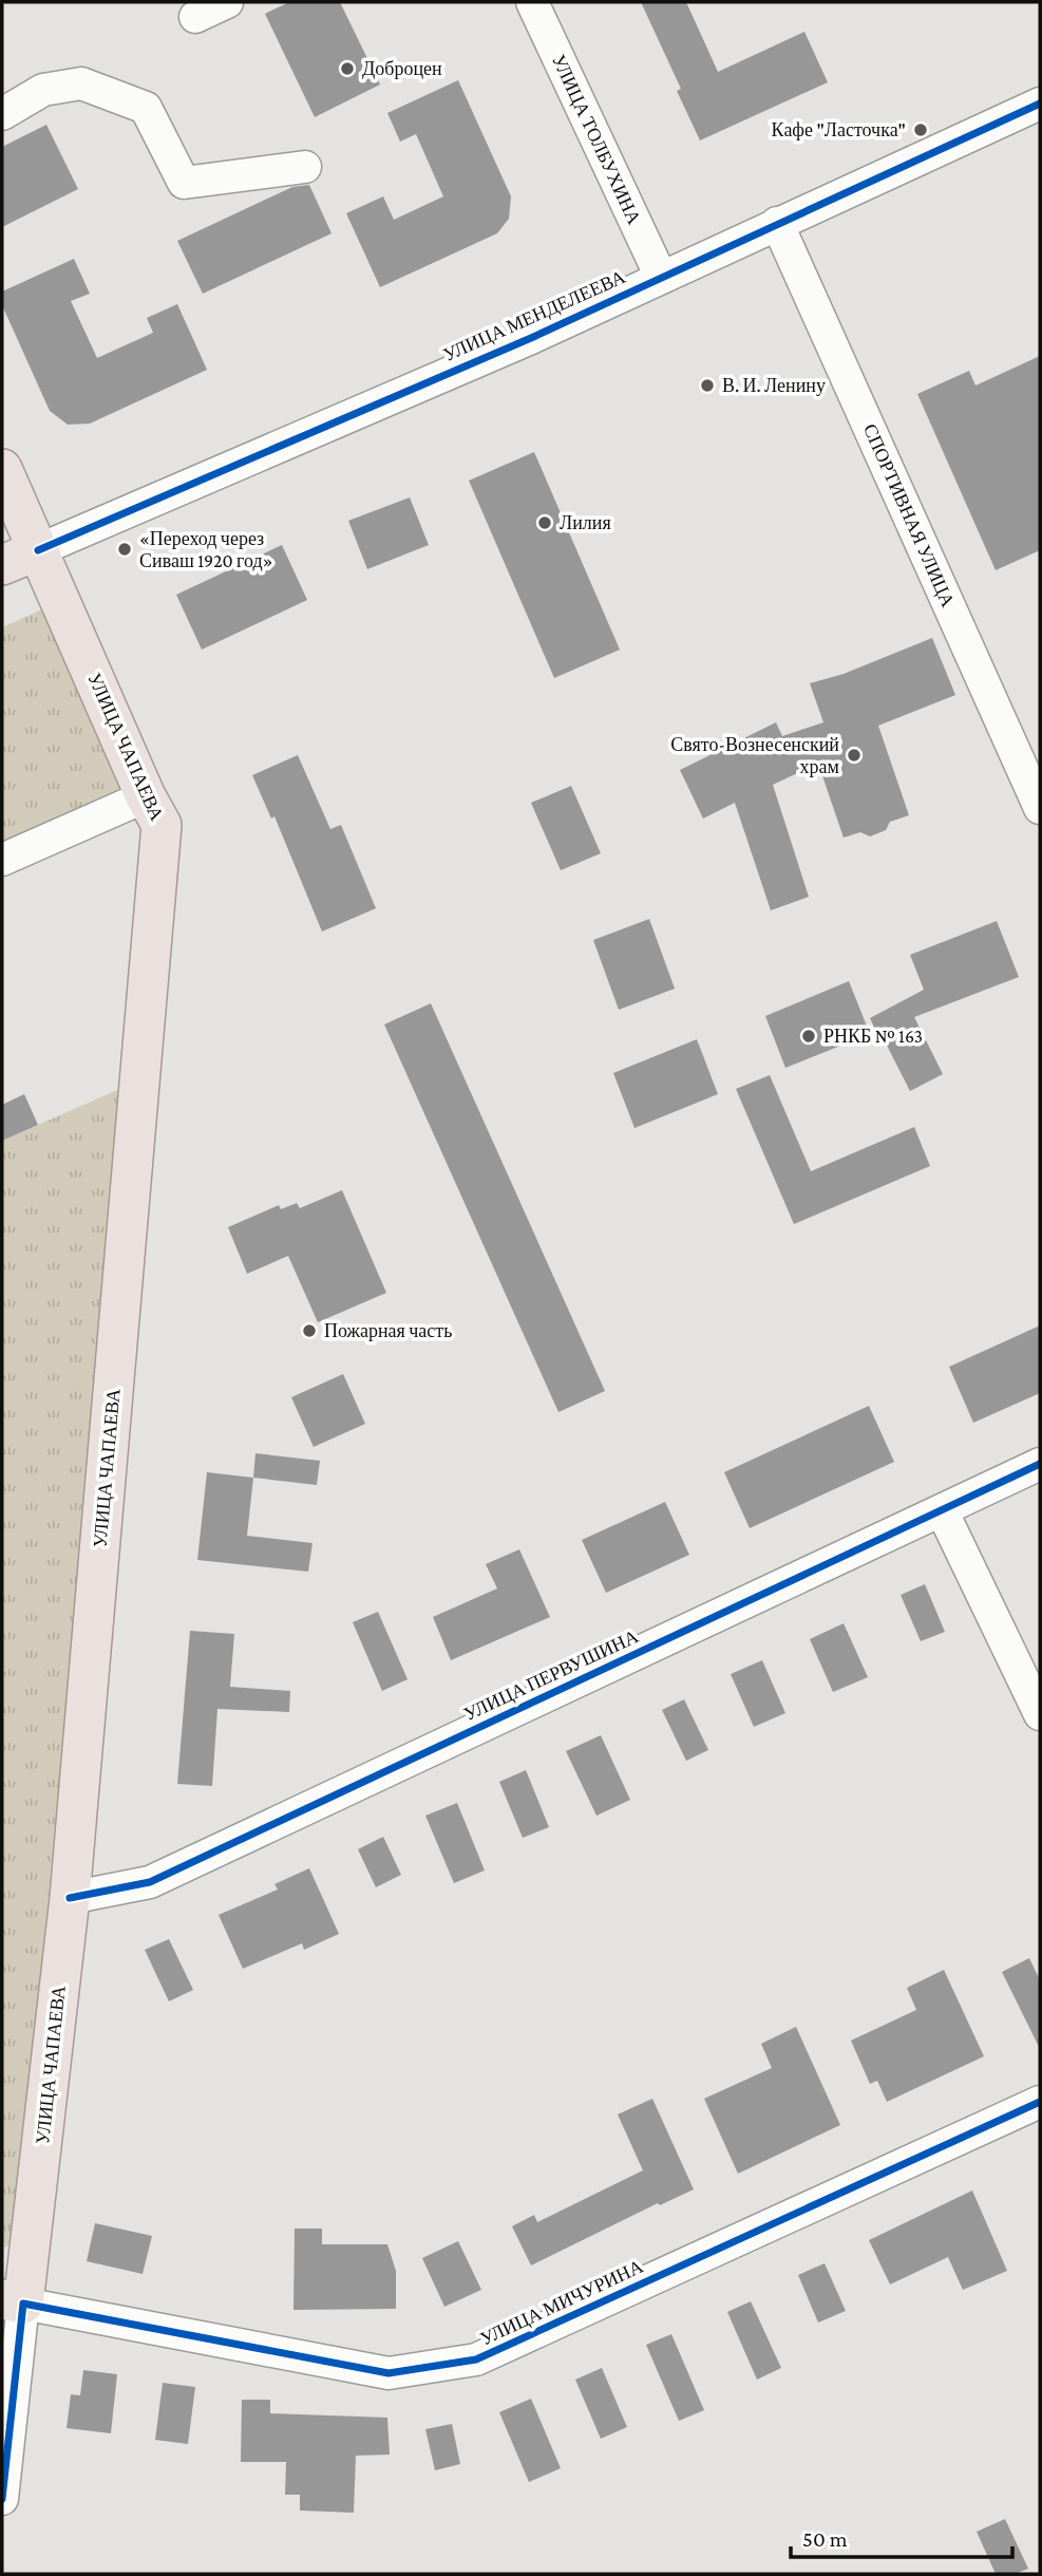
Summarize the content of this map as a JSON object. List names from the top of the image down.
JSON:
{
  "streets": {
    "main road": ["УЛИЦА МЕНДЕЛЕЕВА", "УЛИЦА ЧАПАЕВА"],
    "street": [
      "УЛИЦА ТОЛБУХИНА",
      "СПОРТИВНАЯ УЛИЦА",
      "УЛИЦА ПЕРВУШИНА",
      "УЛИЦА МИЧУРИНА"
    ]
  },
  "crossings": [
    ["УЛИЦА ТОЛБУХИНА", "УЛИЦА МЕНДЕЛЕЕВА"],
    ["УЛИЦА МЕНДЕЛЕЕВА", "СПОРТИВНАЯ УЛИЦА"],
    ["УЛИЦА МЕНДЕЛЕЕВА", "УЛИЦА ЧАПАЕВА"],
    ["УЛИЦА ЧАПАЕВА", "УЛИЦА ПЕРВУШИНА"],
    ["УЛИЦА ЧАПАЕВА", "УЛИЦА МИЧУРИНА"]
  ],
  "places": [
    "Доброцен",
    "Кафе \"Ласточка\"",
    "В. И. Ленину",
    "Лилия",
    "«Переход через Сиваш 1920 год»",
    "Свято-Вознесенский храм",
    "РНКБ № 163",
    "Пожарная часть"
  ],
  "scale_bar": "50 m"
}
